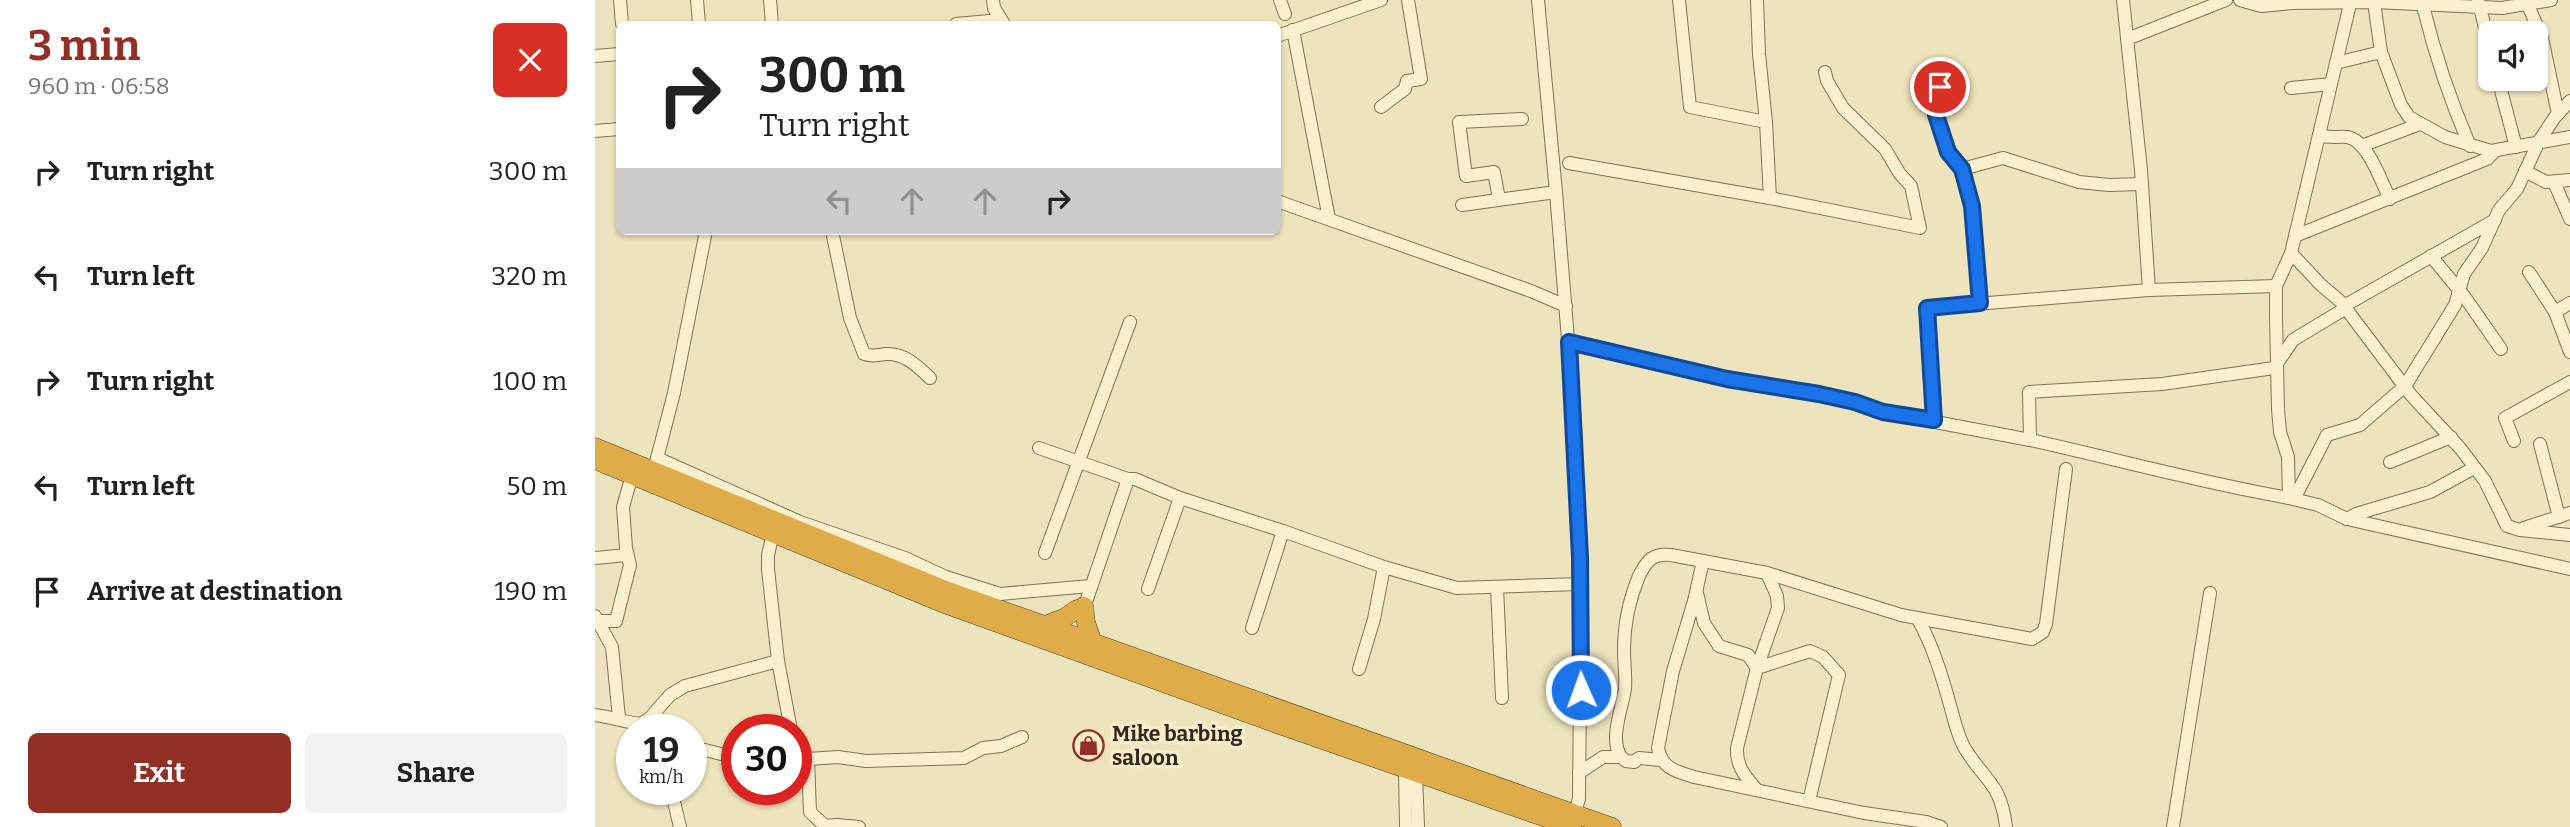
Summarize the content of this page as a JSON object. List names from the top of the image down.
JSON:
{
  "places": {
    "shop": ["Mike barbing saloon"]
  },
  "page": {
    "heading": ["3 min", "960 m · 06:58"],
    "turn": ["300 m", "Turn right"],
    "list": [
      {
        "name": "Turn right",
        "value": "300 m"
      },
      {
        "name": "Turn left",
        "value": "320 m"
      },
      {
        "name": "Turn right",
        "value": "100 m"
      },
      {
        "name": "Turn left",
        "value": "50 m"
      },
      {
        "name": "Arrive at destination",
        "value": "190 m"
      }
    ],
    "speed": "19 km/h",
    "limit": "30",
    "buttons": ["Exit", "Share"]
  }
}
